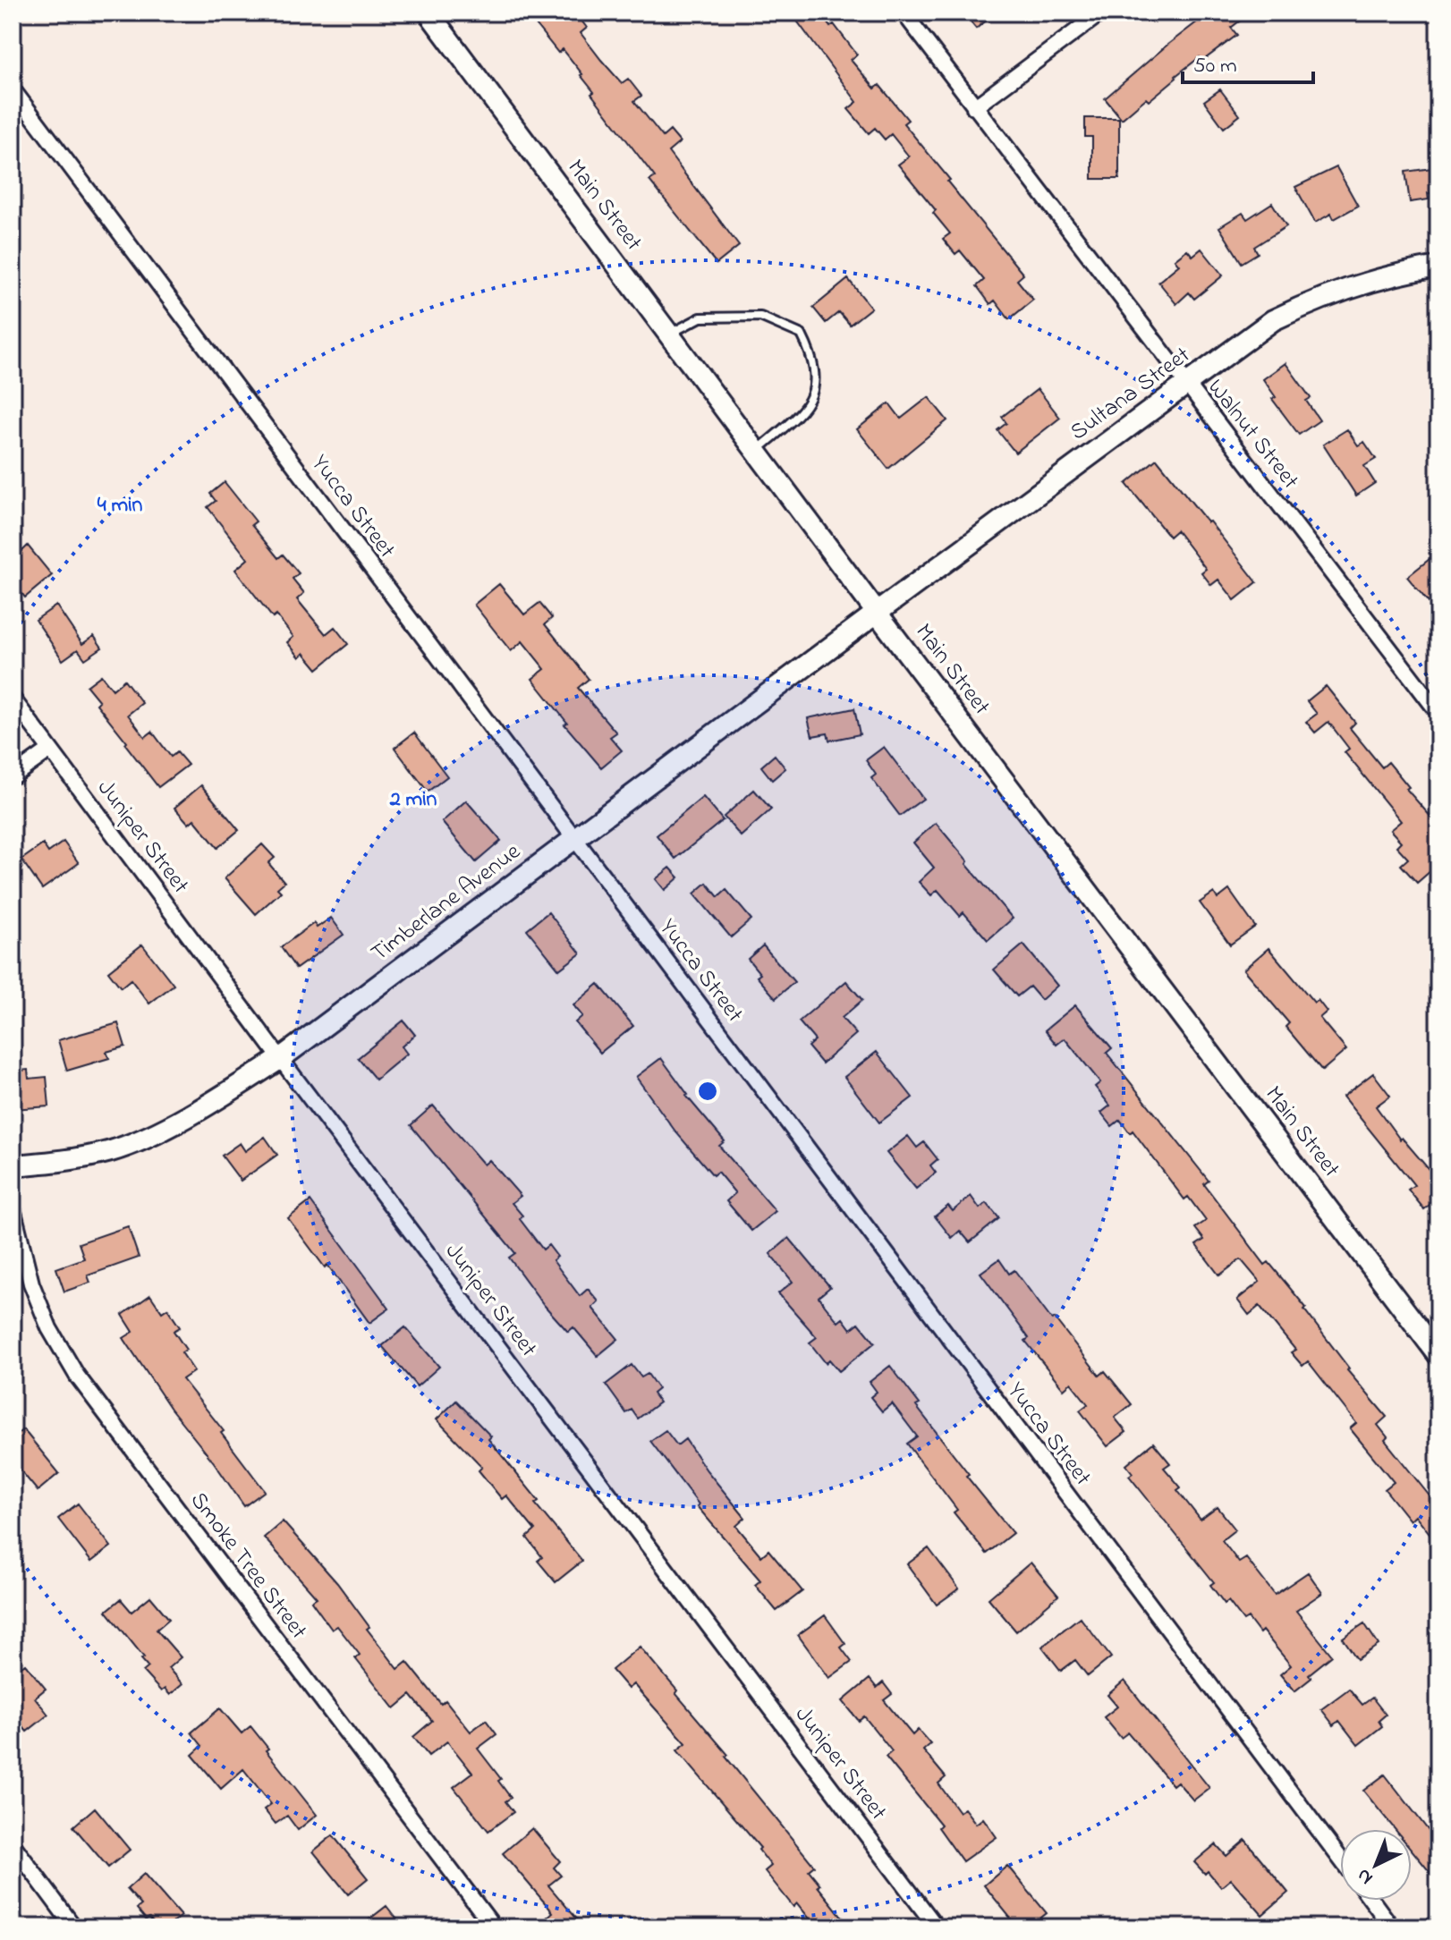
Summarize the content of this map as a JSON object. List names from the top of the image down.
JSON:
{
  "streets": {
    "street": [
      "Main Street",
      "Sultana Street",
      "Walnut Street",
      "Yucca Street",
      "Juniper Street",
      "Timberlane Avenue",
      "Smoke Tree Street"
    ]
  },
  "crossings": [
    ["Main Street", "Sultana Street"],
    ["Main Street", "Timberlane Avenue"],
    ["Sultana Street", "Walnut Street"],
    ["Sultana Street", "Timberlane Avenue"],
    ["Yucca Street", "Timberlane Avenue"],
    ["Juniper Street", "Timberlane Avenue"]
  ],
  "scale_bar": "50 m",
  "north": "bottom left",
  "rings": ["4 min", "2 min"]
}
